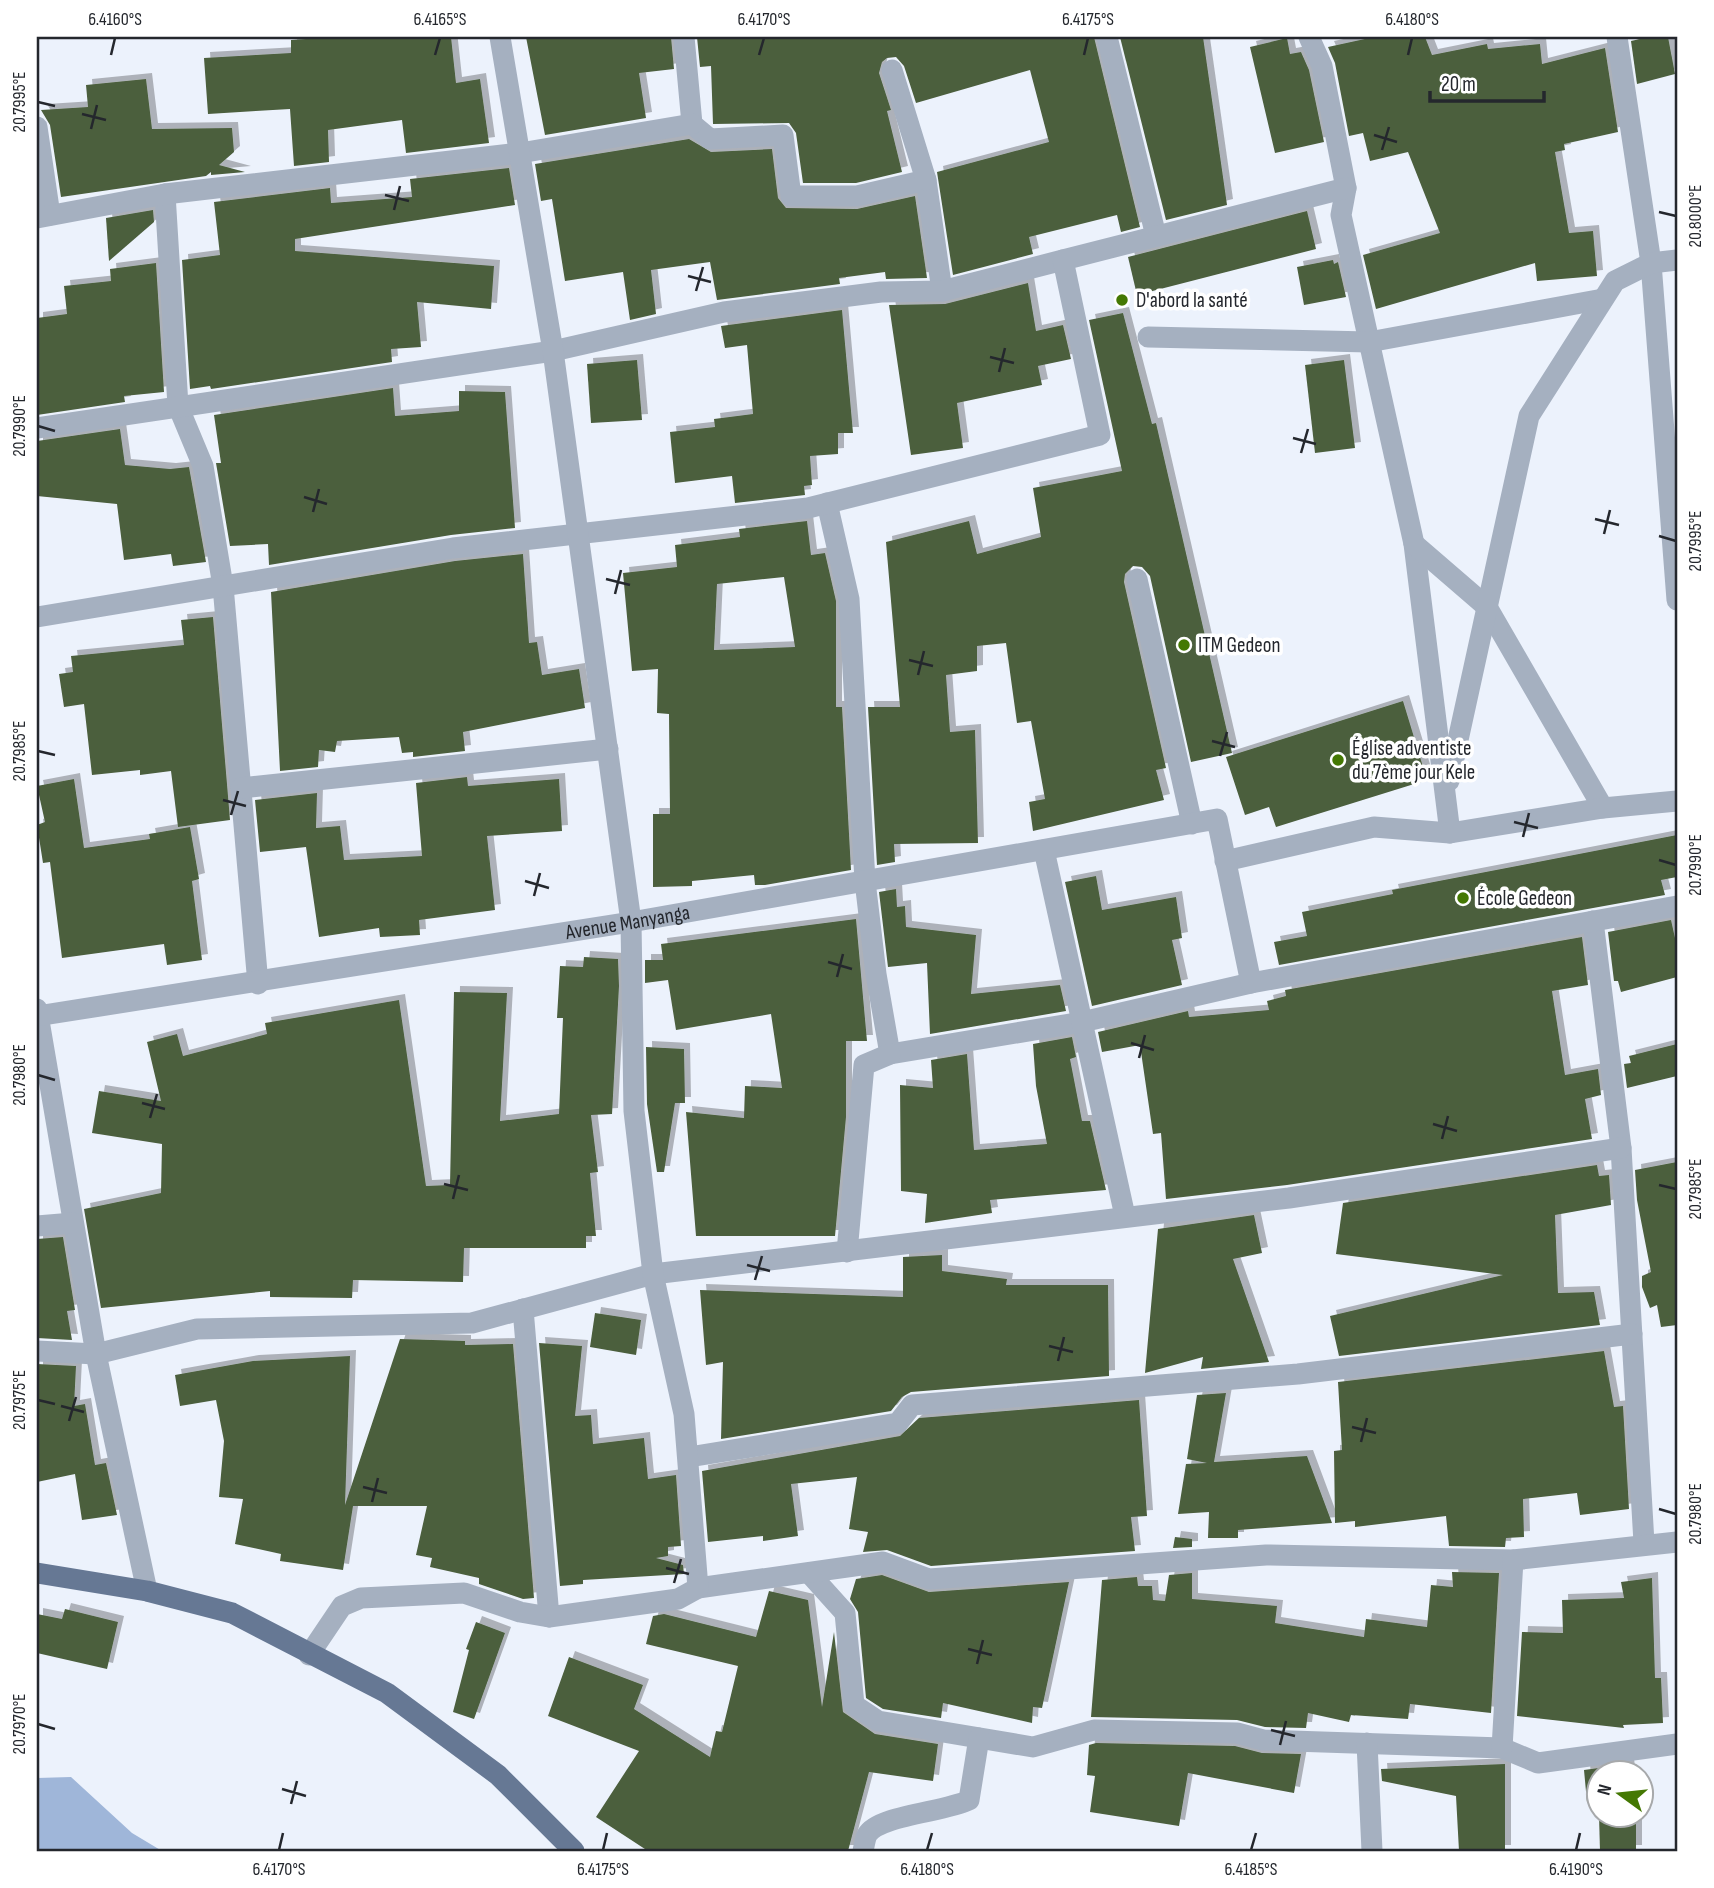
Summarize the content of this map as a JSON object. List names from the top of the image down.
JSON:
{
  "streets": {
    "street": ["Avenue Manyanga"]
  },
  "places": [
    "D'abord la santé",
    "ITM Gedeon",
    "Église adventiste du 7ème jour Kele",
    "École Gedeon"
  ],
  "scale_bar": "20 m",
  "north": "left",
  "coordinates": [
    "6.4160°S",
    "6.4165°S",
    "6.4170°S",
    "6.4175°S",
    "6.4180°S",
    "20.7995°E",
    "20.8000°E",
    "20.7990°E",
    "20.7985°E",
    "20.7980°E",
    "20.7975°E",
    "20.7970°E",
    "6.4185°S",
    "6.4190°S"
  ]
}
